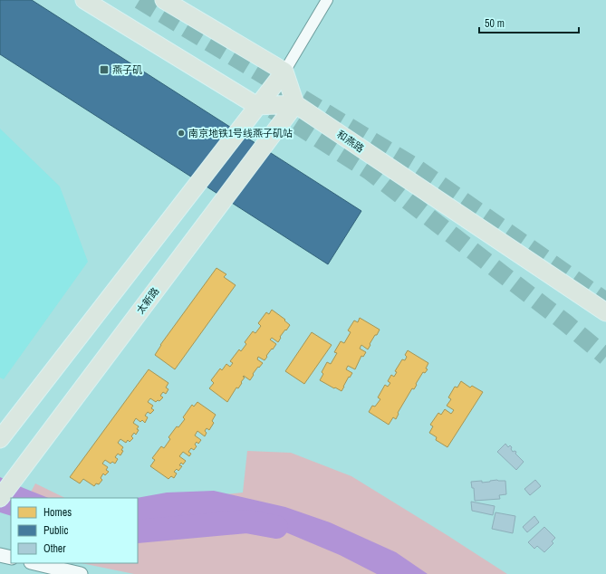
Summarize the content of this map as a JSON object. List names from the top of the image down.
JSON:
{
  "streets": {
    "main road": ["和燕路", "太新路"]
  },
  "crossings": [
    ["和燕路", "太新路"]
  ],
  "places": {
    "transit": ["燕子矶"],
    "other": ["南京地铁1号线燕子矶站"]
  },
  "legend": ["Homes", "Public", "Other"],
  "scale_bar": "50 m"
}
